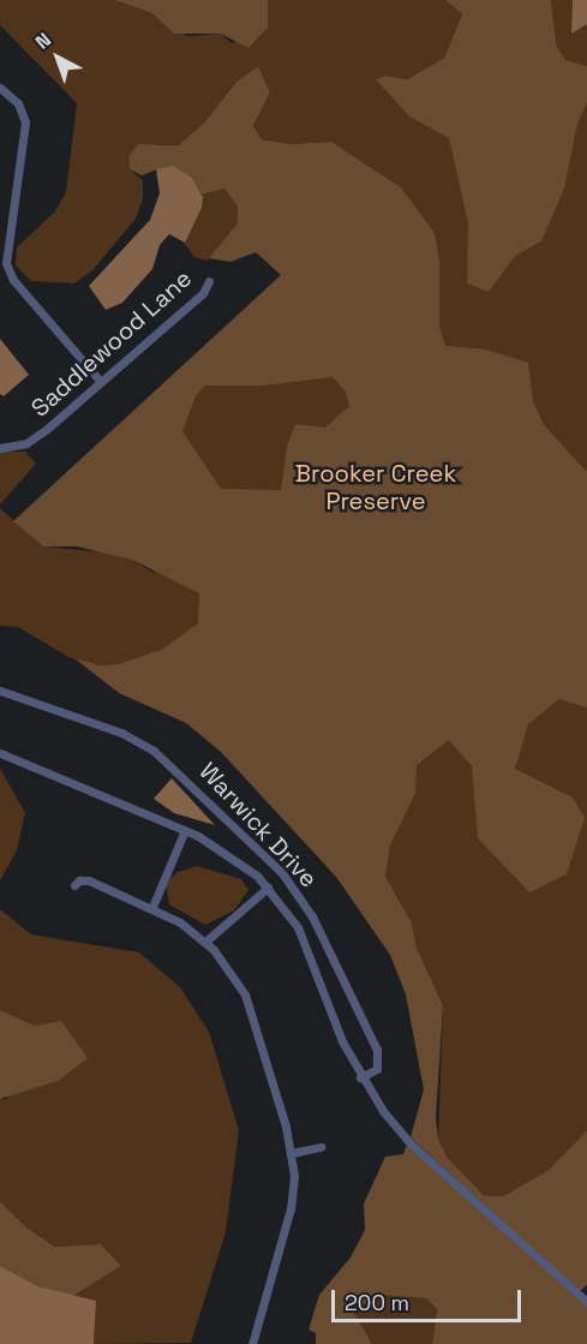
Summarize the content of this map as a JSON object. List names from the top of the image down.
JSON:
{
  "streets": {
    "street": ["Saddlewood Lane", "Warwick Drive"]
  },
  "parks": ["Brooker Creek Preserve"],
  "scale_bar": "200 m",
  "north": "top left"
}
